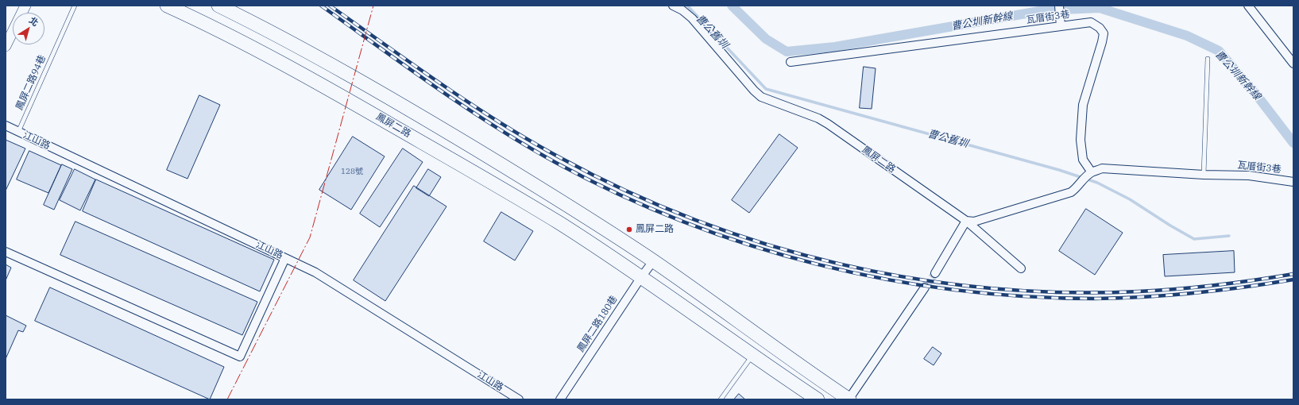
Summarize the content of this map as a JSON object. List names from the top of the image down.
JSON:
{
  "streets": {
    "main road": ["鳳屏二路"],
    "street": ["瓦厝街3巷", "江山路", "鳳屏二路180巷"],
    "lane": ["鳳屏二路94巷"]
  },
  "crossings": [
    ["鳳屏二路94巷", "江山路"],
    ["鳳屏二路", "鳳屏二路180巷"]
  ],
  "water": ["曹公圳新幹線", "曹公舊圳"],
  "places": ["鳳屏二路"],
  "house_numbers": ["128號"],
  "north": "top right"
}
